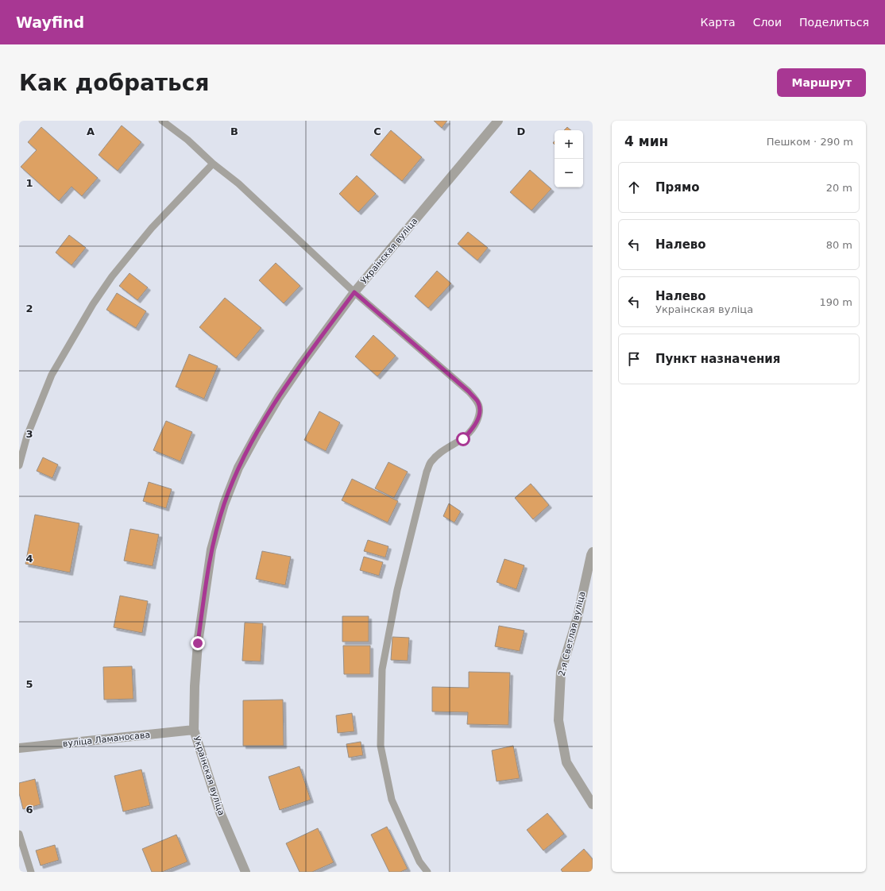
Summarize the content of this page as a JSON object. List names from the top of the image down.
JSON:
{
  "streets": {
    "street": ["Украінская вуліца", "2-я Светлая вуліца", "вуліца Ламаносава"]
  },
  "crossings": [
    ["Украінская вуліца", "вуліца Ламаносава"]
  ],
  "page": {
    "header": "Wayfind",
    "nav": ["Карта", "Слои", "Поделиться"],
    "buttons": "Маршрут",
    "title": "Как добраться",
    "heading": ["4 мин", "Пешком · 290 m"],
    "map_buttons": ["+", "−"],
    "list": [
      ["Прямо", "20 m"],
      ["Налево", "80 m"],
      ["Налево", "Украінская вуліца", "190 m"],
      "Пункт назначения"
    ]
  },
  "grid": {
    "columns": [
      "A",
      "B",
      "C",
      "D"
    ],
    "rows": [
      "1",
      "2",
      "3",
      "4",
      "5",
      "6"
    ]
  }
}
